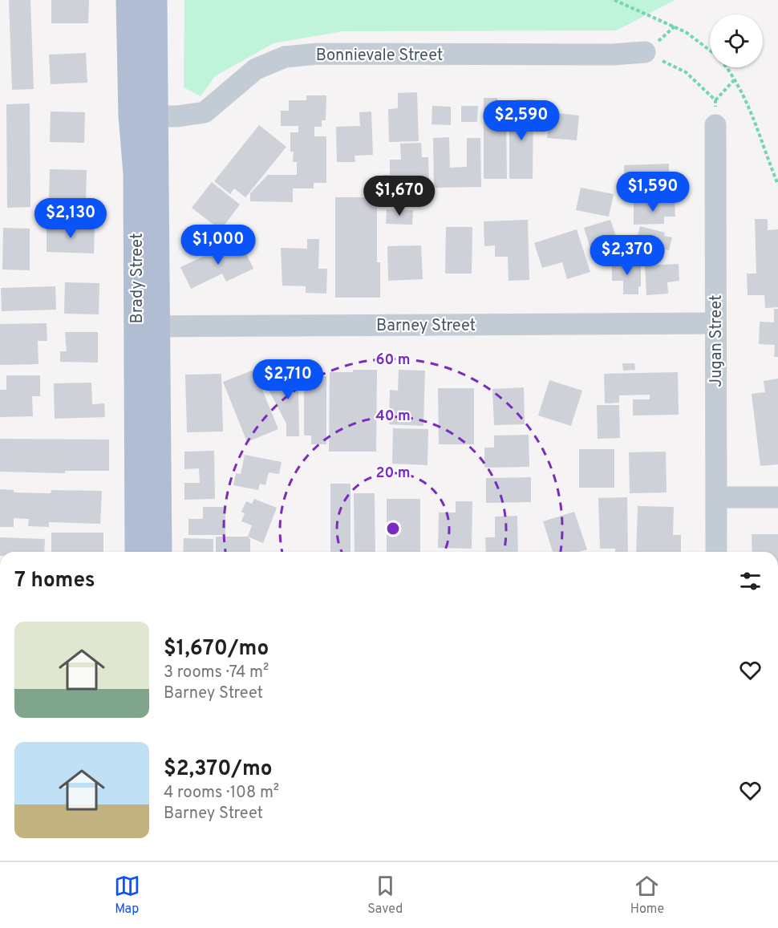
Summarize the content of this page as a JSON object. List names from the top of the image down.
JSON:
{
  "streets": {
    "main road": ["Brady Street"],
    "street": ["Bonnievale Street", "Barney Street", "Jugan Street"]
  },
  "crossings": [
    ["Bonnievale Street", "Brady Street"],
    ["Brady Street", "Barney Street"],
    ["Barney Street", "Jugan Street"]
  ],
  "page": {
    "price": [
      "$2,590",
      "$1,590",
      "$1,670",
      "$2,130",
      "$1,000",
      "$2,370",
      "$2,710"
    ],
    "heading": "7 homes",
    "list": [
      {
        "name": "$1,670/mo",
        "note": "3 rooms · 74 m² · Barney Street"
      },
      {
        "name": "$2,370/mo",
        "note": "4 rooms · 108 m² · Barney Street"
      }
    ],
    "tabs": ["Map", "Saved", "Home"]
  },
  "rings": ["60 m", "40 m", "20 m"]
}
